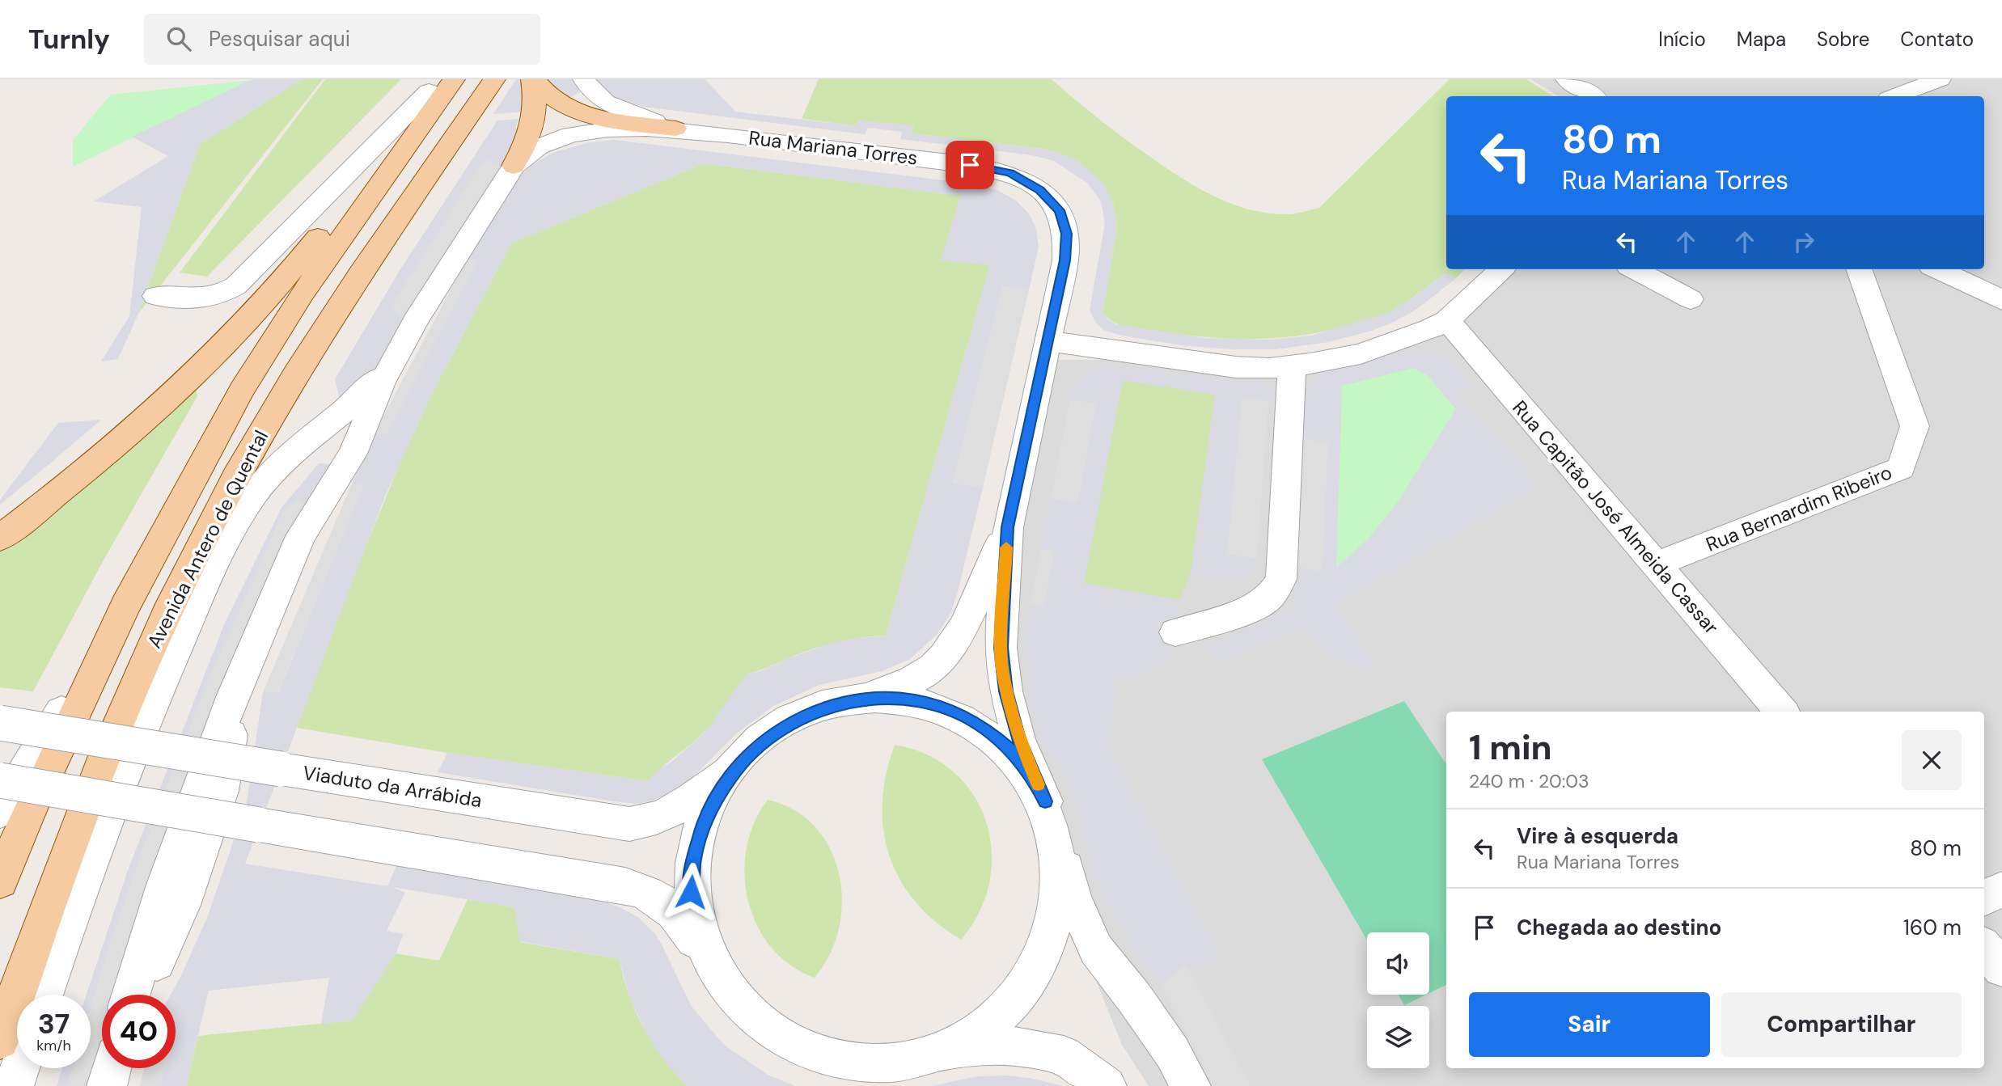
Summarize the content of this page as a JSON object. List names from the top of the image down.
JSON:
{
  "streets": {
    "main road": ["Avenida Antero de Quental"],
    "street": [
      "Rua Mariana Torres",
      "Rua Bernardim Ribeiro",
      "Rua Capitão José Almeida Cassar",
      "Viaduto da Arrábida"
    ]
  },
  "crossings": [
    ["Rua Bernardim Ribeiro", "Rua Capitão José Almeida Cassar"]
  ],
  "page": {
    "header": "Turnly",
    "search": "Pesquisar aqui",
    "nav": [
      "Início",
      "Mapa",
      "Sobre",
      "Contato"
    ],
    "turn": ["80 m", "Rua Mariana Torres"],
    "heading": ["1 min", "240 m · 20:03"],
    "list": [
      {
        "name": "Vire à esquerda",
        "note": "Rua Mariana Torres",
        "value": "80 m"
      },
      {
        "name": "Chegada ao destino",
        "value": "160 m"
      }
    ],
    "buttons": ["Sair", "Compartilhar"],
    "speed": "37 km/h",
    "limit": "40"
  }
}
